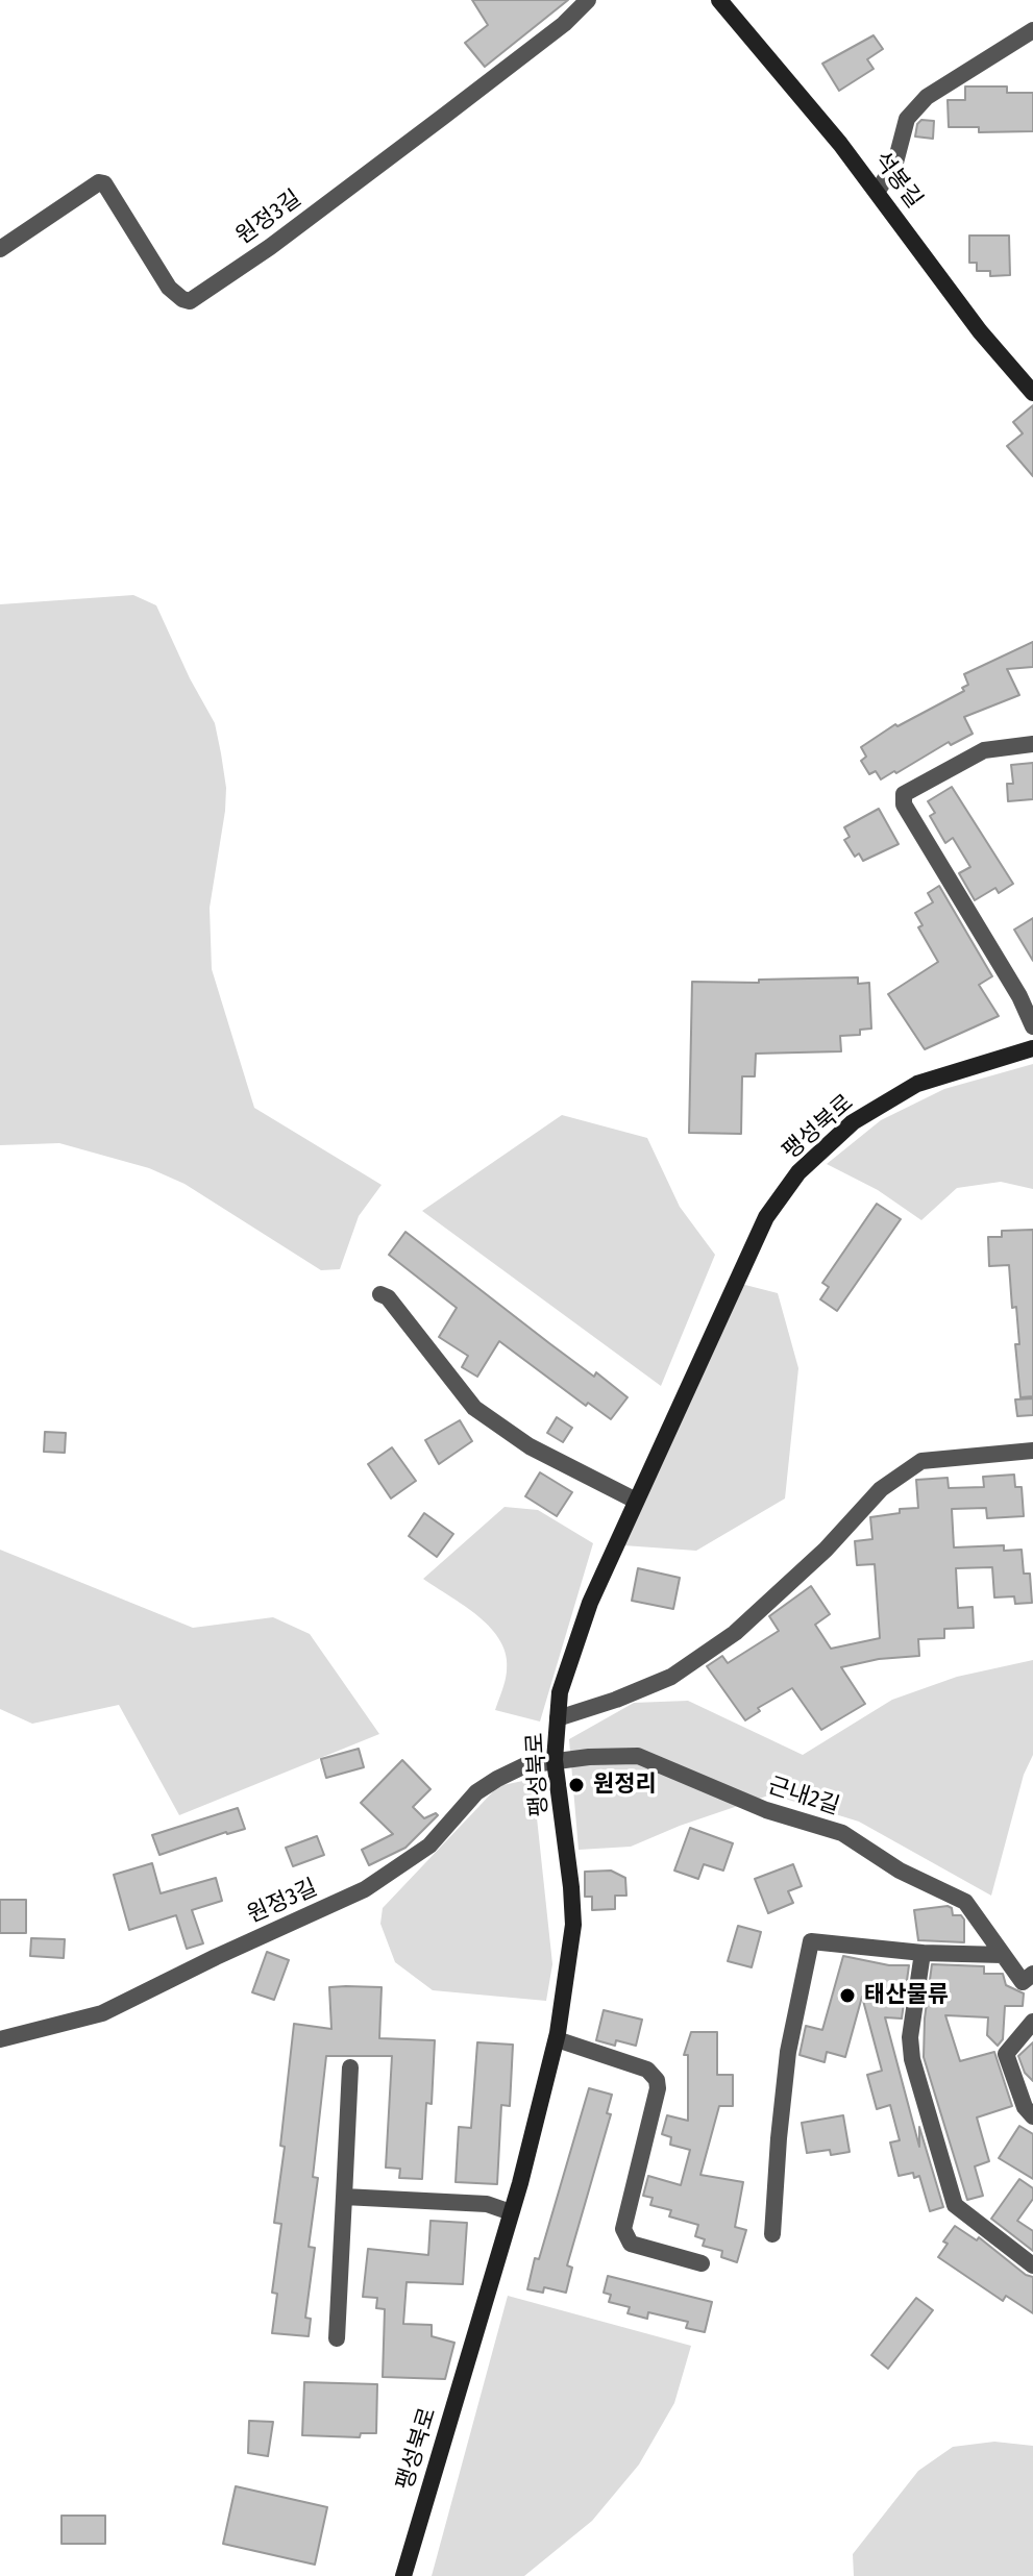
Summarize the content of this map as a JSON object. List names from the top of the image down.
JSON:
{
  "streets": {
    "street": [
      "석봉길",
      "원정3길",
      "팽성북로",
      "근내2길"
    ]
  },
  "crossings": [
    ["원정3길", "팽성북로"],
    ["원정3길", "근내2길"],
    ["팽성북로", "근내2길"]
  ],
  "places": ["원정리", "태산물류"]
}
